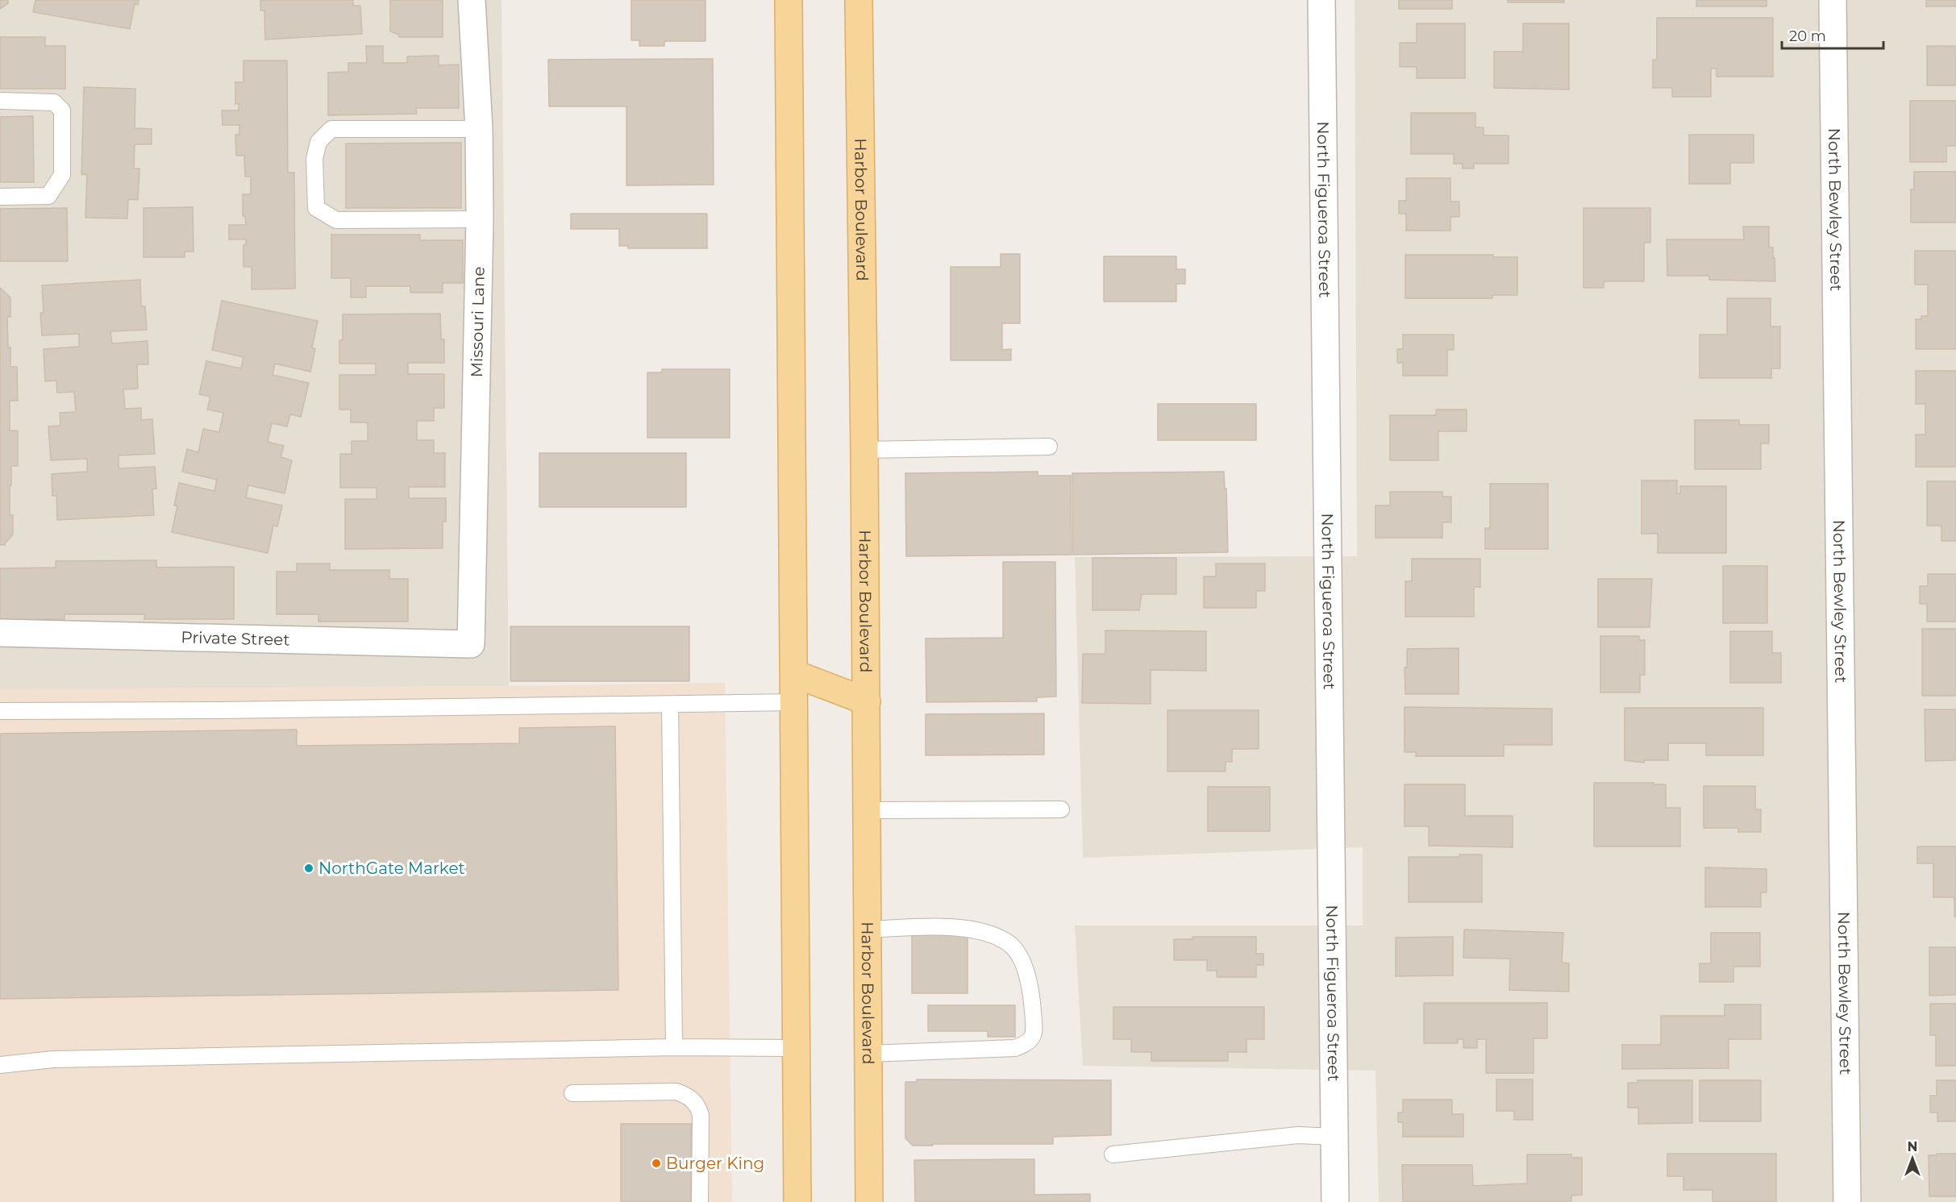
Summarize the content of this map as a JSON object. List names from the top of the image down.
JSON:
{
  "streets": {
    "main road": ["Harbor Boulevard"],
    "street": [
      "North Figueroa Street",
      "North Bewley Street",
      "Missouri Lane",
      "Private Street"
    ]
  },
  "crossings": [
    ["Missouri Lane", "Private Street"]
  ],
  "places": ["NorthGate Market", "Burger King"],
  "scale_bar": "20 m",
  "north": "top"
}
